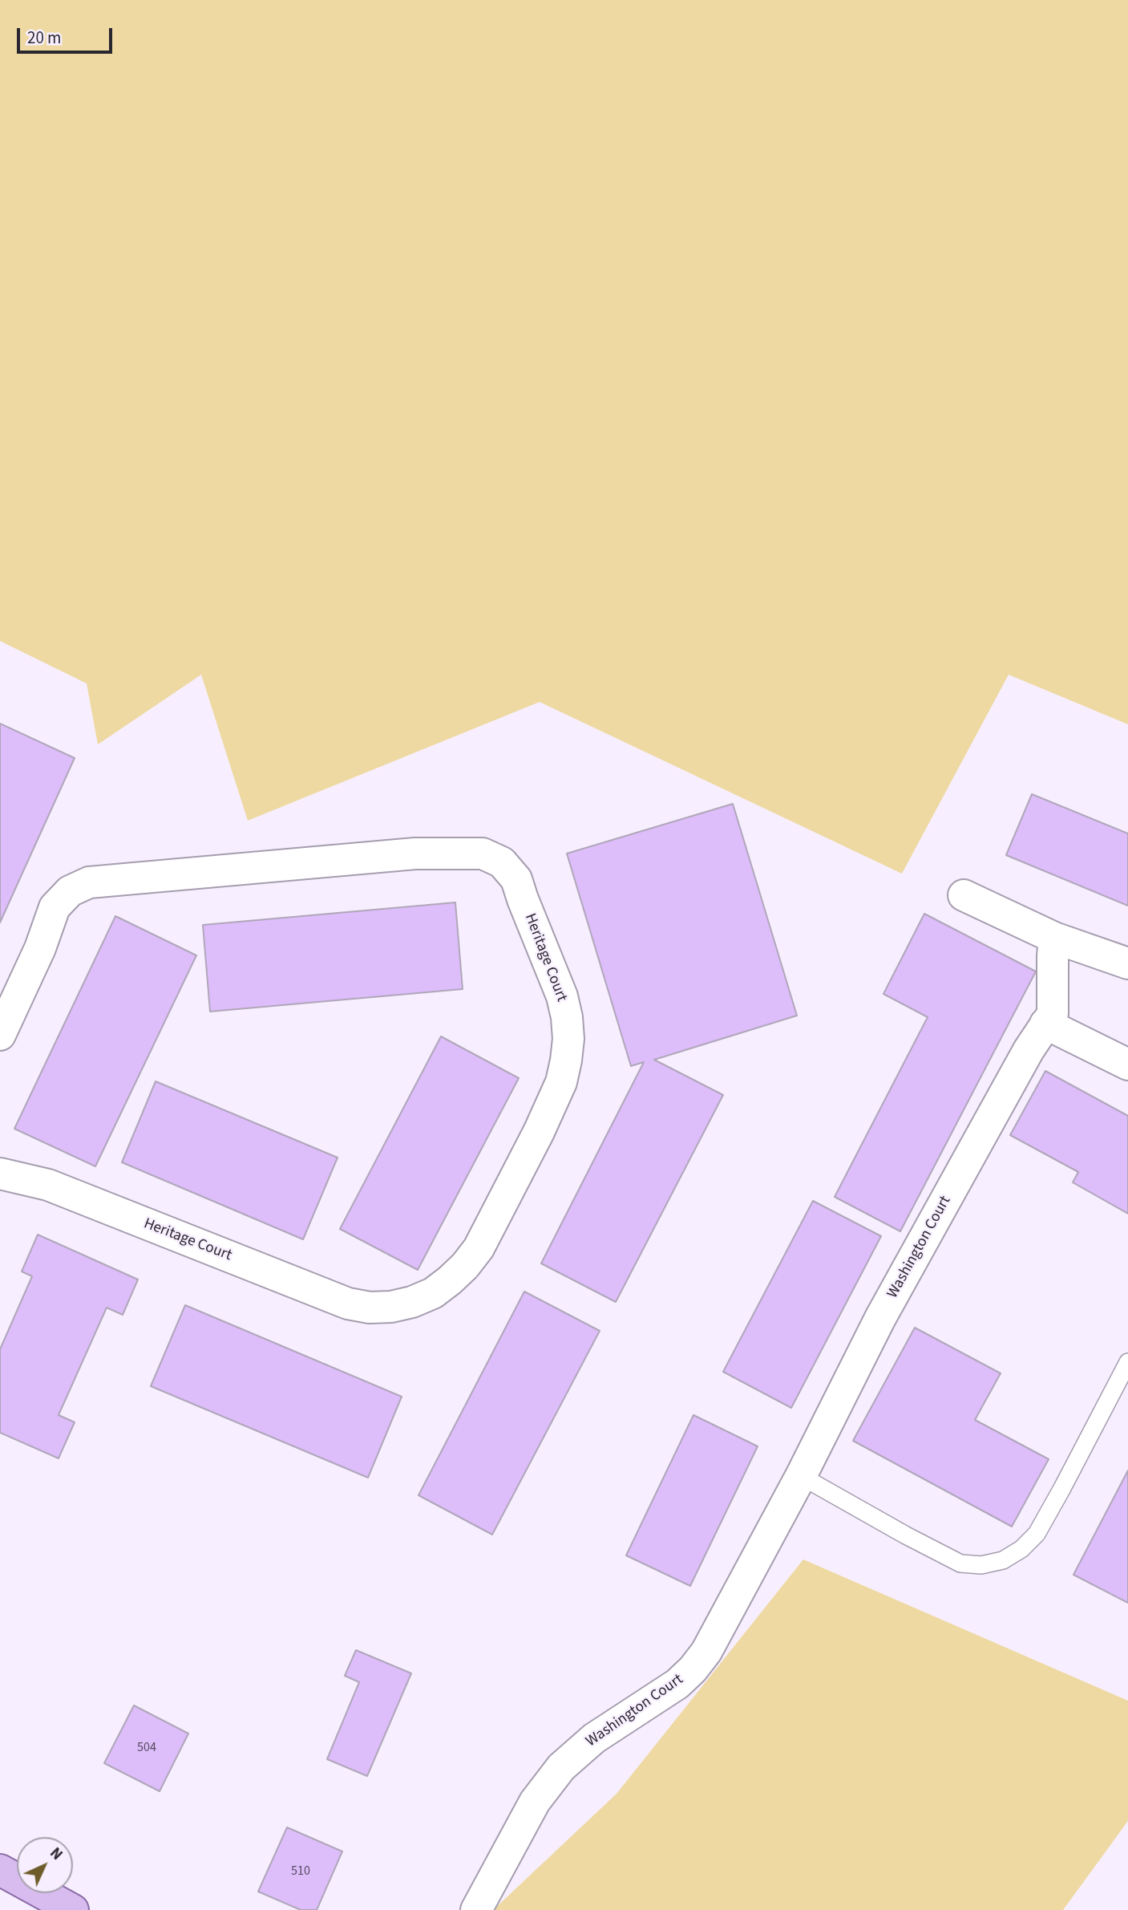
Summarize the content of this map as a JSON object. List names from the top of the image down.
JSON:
{
  "streets": {
    "street": ["Heritage Court", "Washington Court"]
  },
  "house_numbers": ["504", "510"],
  "scale_bar": "20 m",
  "north": "top right"
}
